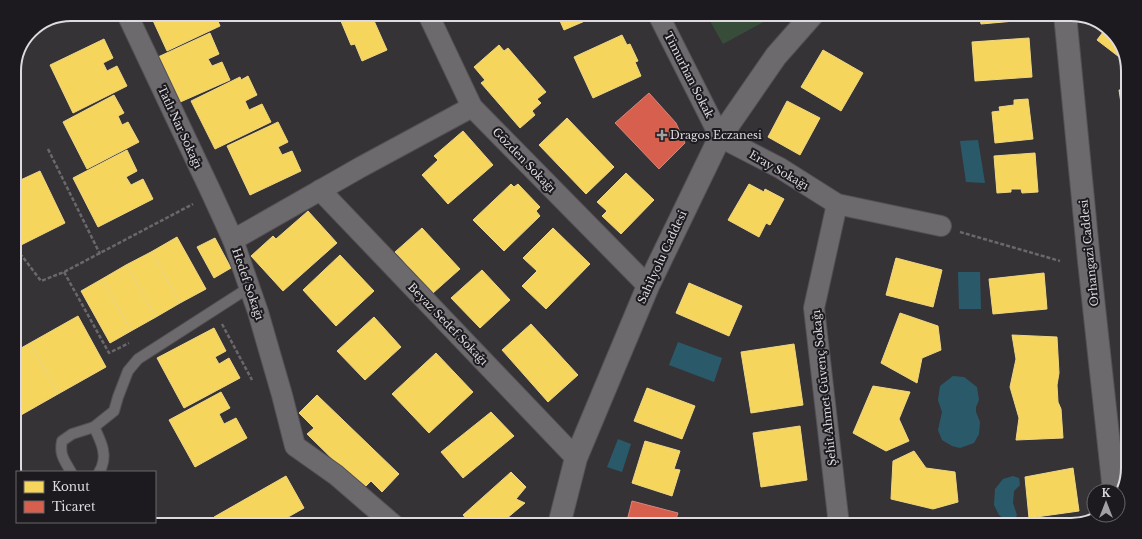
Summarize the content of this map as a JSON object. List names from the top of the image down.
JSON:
{
  "streets": {
    "street": [
      "Timurhan Sokak",
      "Tatlı Nar Sokağı",
      "Gözden Sokağı",
      "Eray Sokağı",
      "Orhangazi Caddesi",
      "Sahilyolu Caddesi",
      "Hedef Sokağı",
      "Beyaz Sedef Sokağı",
      "Şehit Ahmet Güvenç Sokağı"
    ]
  },
  "crossings": [
    ["Timurhan Sokak", "Eray Sokağı"],
    ["Timurhan Sokak", "Sahilyolu Caddesi"],
    ["Tatlı Nar Sokağı", "Hedef Sokağı"],
    ["Gözden Sokağı", "Sahilyolu Caddesi"],
    ["Gözden Sokağı", "Hedef Sokağı"],
    ["Eray Sokağı", "Sahilyolu Caddesi"],
    ["Eray Sokağı", "Şehit Ahmet Güvenç Sokağı"],
    ["Sahilyolu Caddesi", "Beyaz Sedef Sokağı"],
    ["Hedef Sokağı", "Beyaz Sedef Sokağı"]
  ],
  "places": {
    "health": ["Dragos Eczanesi"]
  },
  "legend": ["Konut", "Ticaret"],
  "north": "top"
}
